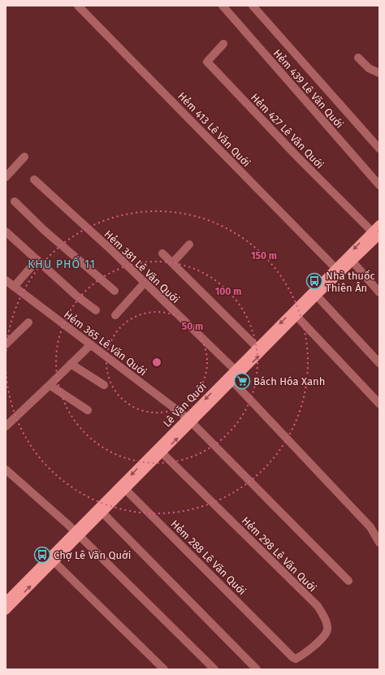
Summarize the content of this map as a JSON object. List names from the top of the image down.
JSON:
{
  "streets": {
    "main road": ["Lê Văn Quới"],
    "street": [
      "Hẻm 439 Lê Văn Quới",
      "Hẻm 413 Lê Văn Quới",
      "Hẻm 427 Lê Văn Quới",
      "Hẻm 381 Lê Văn Quới",
      "Hẻm 365 Lê Văn Quới",
      "Hẻm 298 Lê Văn Quới",
      "Hẻm 288 Lê Văn Quới"
    ]
  },
  "crossings": [
    ["Hẻm 413 Lê Văn Quới", "Lê Văn Quới"],
    ["Hẻm 427 Lê Văn Quới", "Lê Văn Quới"],
    ["Hẻm 381 Lê Văn Quới", "Lê Văn Quới"],
    ["Hẻm 365 Lê Văn Quới", "Lê Văn Quới"],
    ["Lê Văn Quới", "Hẻm 298 Lê Văn Quới"],
    ["Lê Văn Quới", "Hẻm 288 Lê Văn Quới"],
    ["Hẻm 298 Lê Văn Quới", "Hẻm 288 Lê Văn Quới"]
  ],
  "districts": ["KHU PHỐ 11"],
  "places": {
    "bus stop": ["Nhà thuốc Thiên Ân", "Chợ Lê Văn Quới"],
    "supermarket": ["Bách Hóa Xanh"]
  },
  "rings": ["150 m", "100 m", "50 m"]
}
